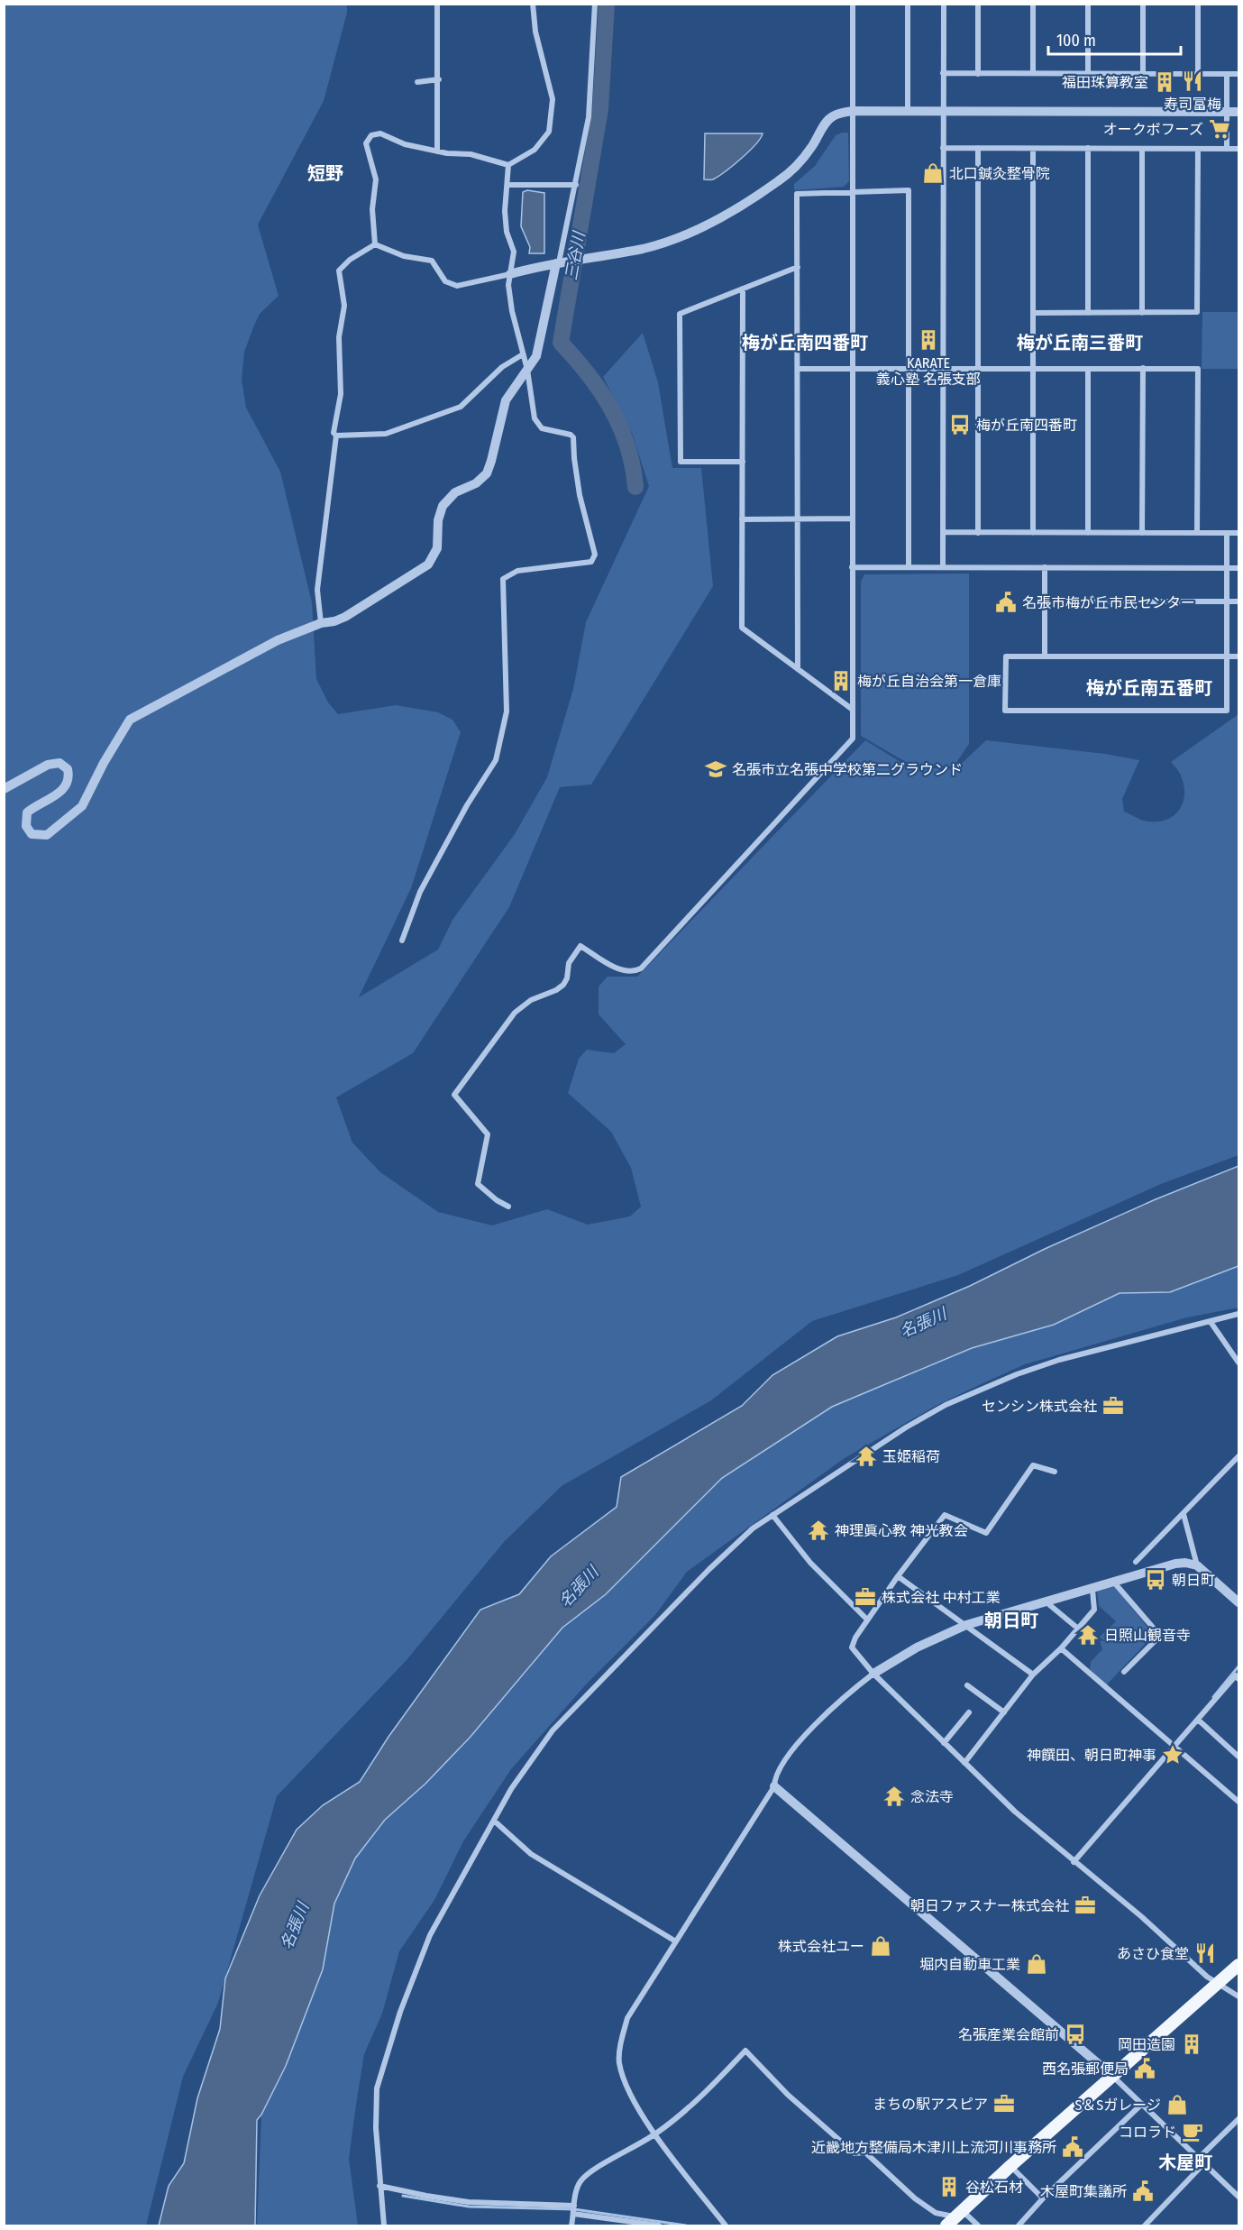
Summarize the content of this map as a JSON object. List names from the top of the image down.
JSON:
{
  "districts": [
    "短野",
    "梅が丘南四番町",
    "梅が丘南三番町",
    "梅が丘南五番町",
    "朝日町",
    "木屋町"
  ],
  "water": ["三谷川", "名張川"],
  "places": {
    "restaurant": ["寿司富梅", "あさひ食堂"],
    "building": [
      "福田珠算教室",
      "KARATE 義心塾 名張支部",
      "梅が丘自治会第一倉庫",
      "岡田造園",
      "谷松石材"
    ],
    "supermarket": ["オークボフーズ"],
    "shop": [
      "北口鍼灸整骨院",
      "株式会社ユー",
      "堀内自動車工業",
      "S＆Sガレージ"
    ],
    "bus stop": ["梅が丘南四番町", "朝日町", "名張産業会館前"],
    "public building": [
      "名張市梅が丘市民センター",
      "西名張郵便局",
      "近畿地方整備局木津川上流河川事務所",
      "木屋町集議所"
    ],
    "school or university": ["名張市立名張中学校第二グラウンド"],
    "office": [
      "センシン株式会社",
      "株式会社 中村工業",
      "朝日ファスナー株式会社",
      "まちの駅アスピア"
    ],
    "temple": [
      "玉姫稲荷",
      "神理眞心教 神光教会",
      "日照山観音寺",
      "念法寺"
    ],
    "place": ["神饌田、朝日町神事"],
    "cafe": ["コロラド"]
  },
  "scale_bar": "100 m"
}
